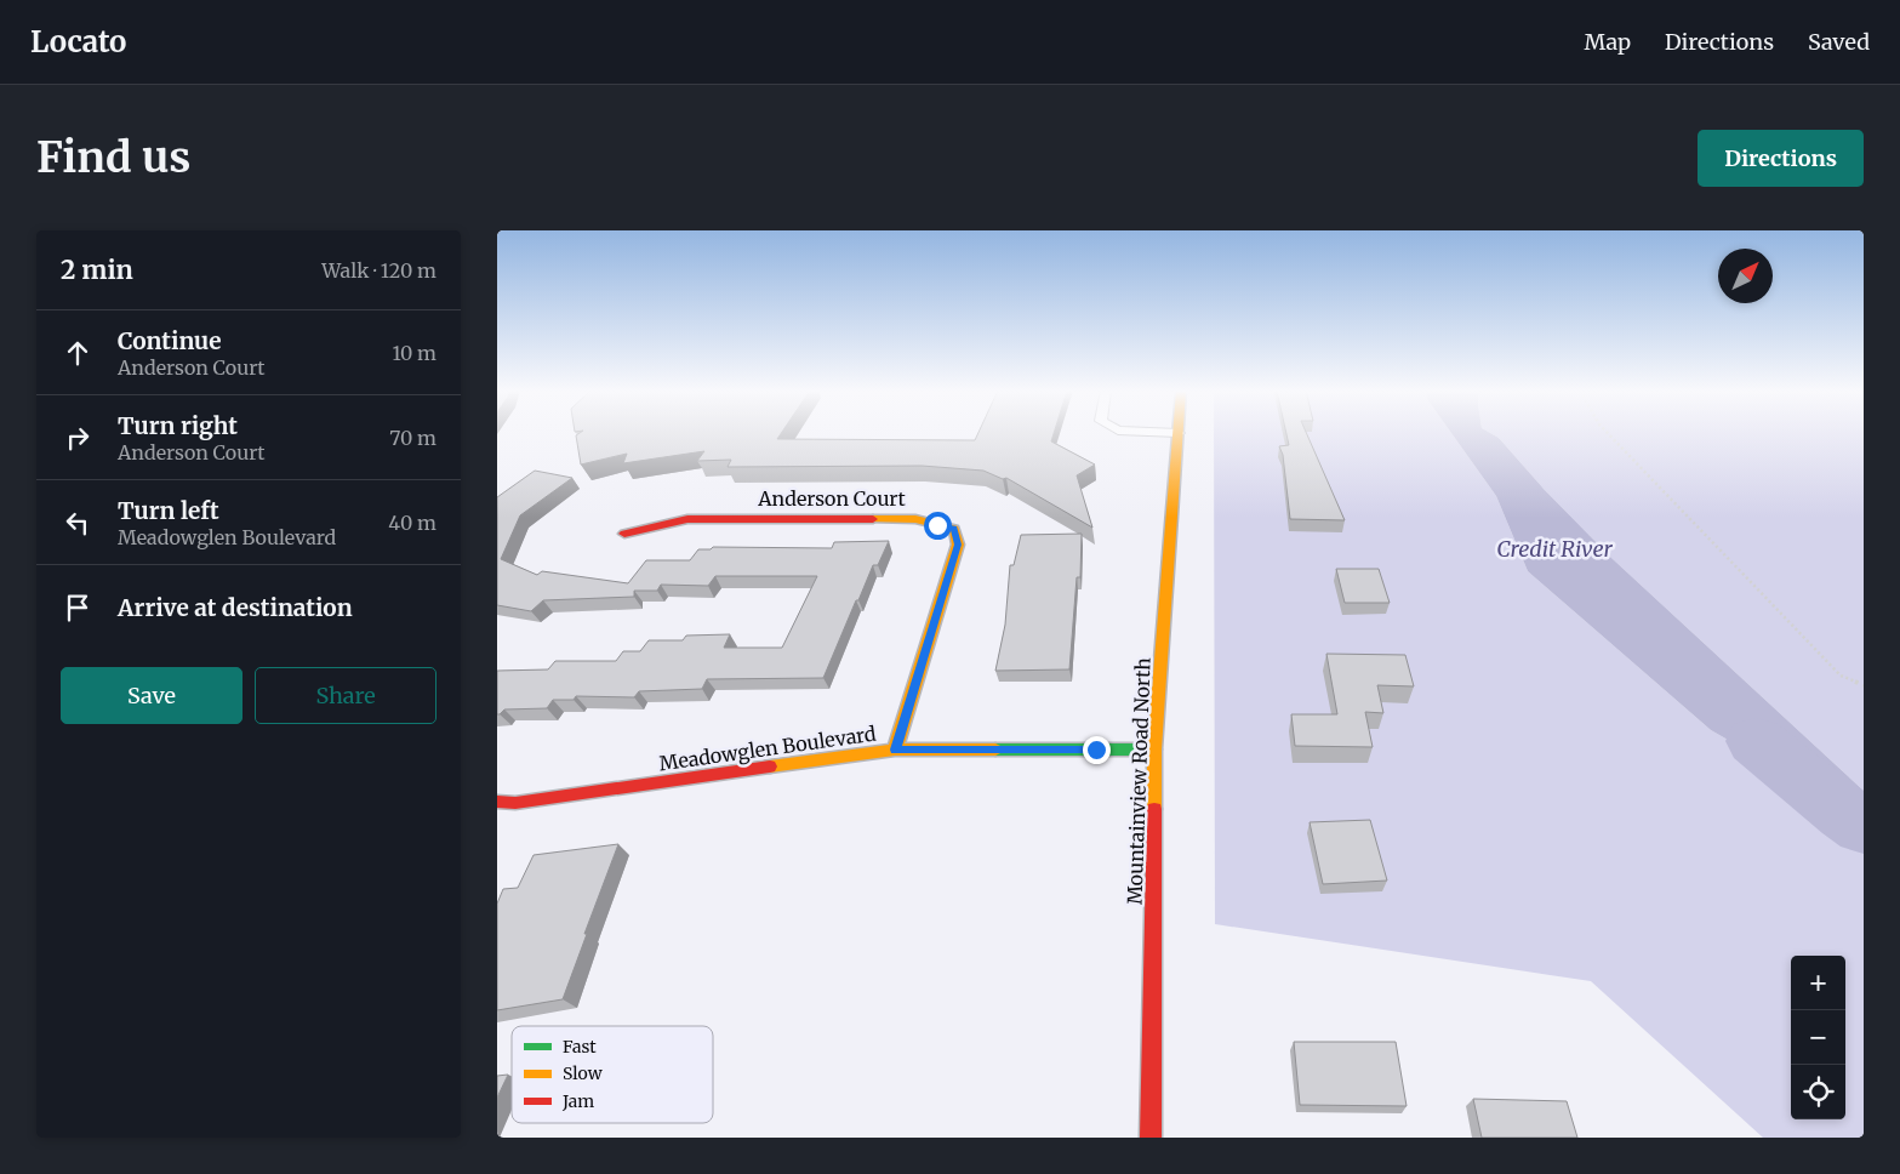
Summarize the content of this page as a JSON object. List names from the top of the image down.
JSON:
{
  "streets": {
    "street": ["Anderson Court", "Meadowglen Boulevard", "Mountainview Road North"]
  },
  "crossings": [
    ["Anderson Court", "Meadowglen Boulevard"],
    ["Meadowglen Boulevard", "Mountainview Road North"]
  ],
  "water": ["Credit River"],
  "legend": ["Fast", "Slow", "Jam"],
  "north": "top right",
  "page": {
    "header": "Locato",
    "nav": ["Map", "Directions", "Saved"],
    "buttons": [
      "Directions",
      ["Save", "Share"]
    ],
    "title": "Find us",
    "heading": ["2 min", "Walk · 120 m"],
    "list": [
      ["Continue", "Anderson Court", "10 m"],
      ["Turn right", "Anderson Court", "70 m"],
      ["Turn left", "Meadowglen Boulevard", "40 m"],
      "Arrive at destination"
    ],
    "map_buttons": ["+", "−"]
  }
}
